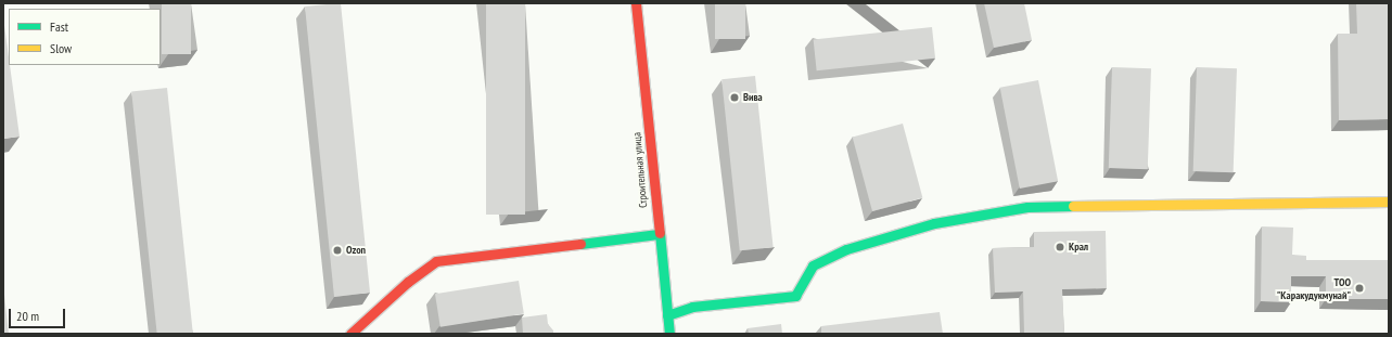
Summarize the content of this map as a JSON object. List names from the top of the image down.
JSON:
{
  "streets": {
    "street": ["Строительная улица"]
  },
  "places": [
    "Вива",
    "Крал",
    "Ozon",
    "ТОО \"Каракудукмунай\""
  ],
  "legend": ["Fast", "Slow"],
  "scale_bar": "20 m"
}
